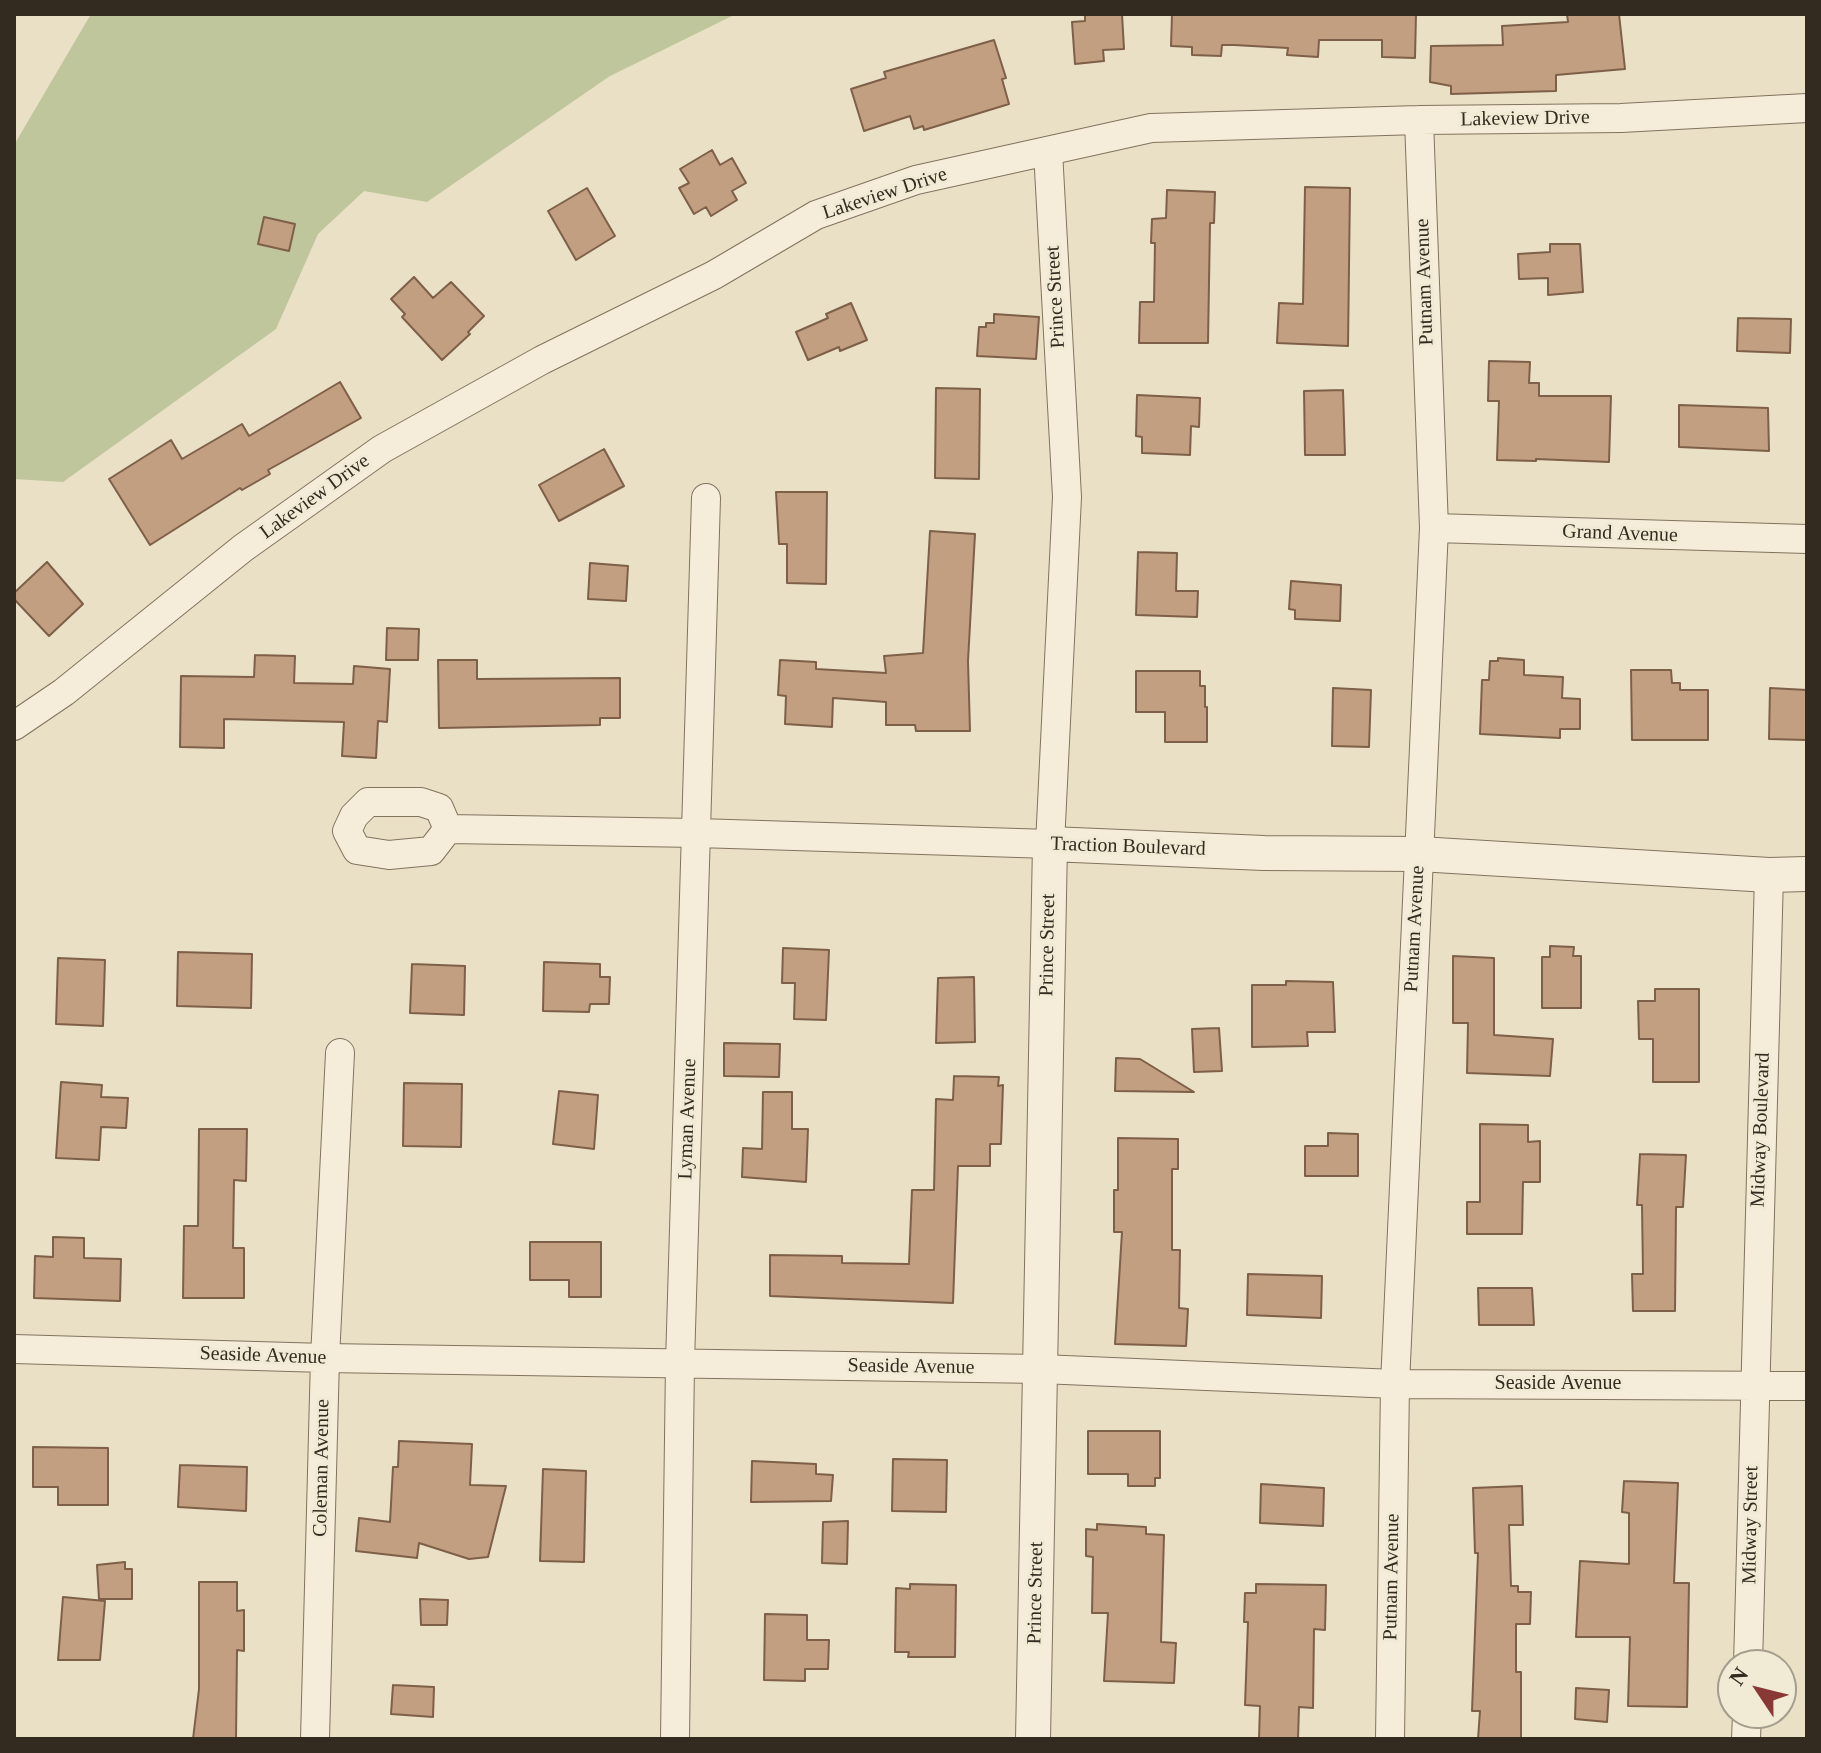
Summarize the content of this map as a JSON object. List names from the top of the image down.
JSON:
{
  "streets": {
    "street": [
      "Lakeview Drive",
      "Putnam Avenue",
      "Prince Street",
      "Grand Avenue",
      "Traction Boulevard",
      "Lyman Avenue",
      "Midway Boulevard",
      "Seaside Avenue",
      "Coleman Avenue",
      "Midway Street"
    ]
  },
  "crossings": [
    ["Lakeview Drive", "Putnam Avenue"],
    ["Lakeview Drive", "Prince Street"],
    ["Putnam Avenue", "Grand Avenue"],
    ["Putnam Avenue", "Traction Boulevard"],
    ["Putnam Avenue", "Seaside Avenue"],
    ["Prince Street", "Traction Boulevard"],
    ["Prince Street", "Seaside Avenue"],
    ["Traction Boulevard", "Lyman Avenue"],
    ["Traction Boulevard", "Midway Boulevard"],
    ["Lyman Avenue", "Seaside Avenue"],
    ["Midway Boulevard", "Seaside Avenue"],
    ["Midway Boulevard", "Midway Street"],
    ["Seaside Avenue", "Coleman Avenue"],
    ["Seaside Avenue", "Midway Street"]
  ],
  "north": "top left"
}
